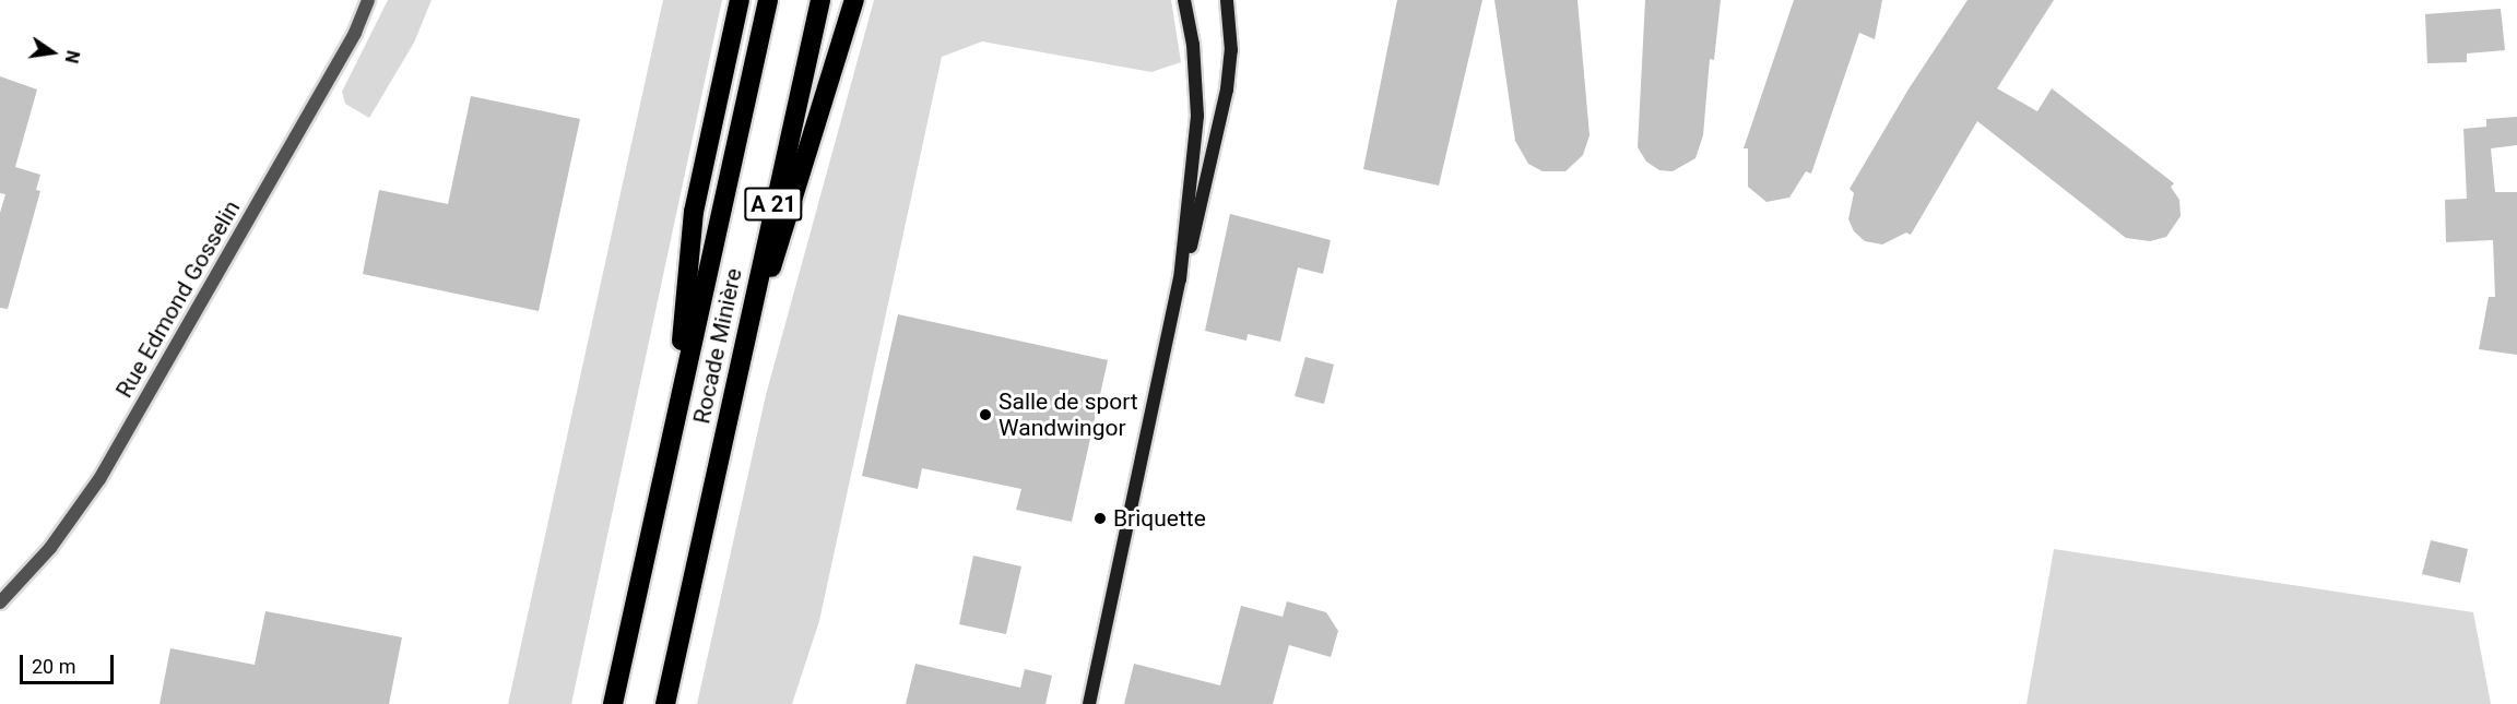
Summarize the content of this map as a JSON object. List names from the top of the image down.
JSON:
{
  "streets": {
    "highway": ["A 21", "Rocade Minière"],
    "street": ["Rue Edmond Gosselin"]
  },
  "places": ["Salle de sport Wandwingor", "Briquette"],
  "scale_bar": "20 m",
  "north": "right"
}
